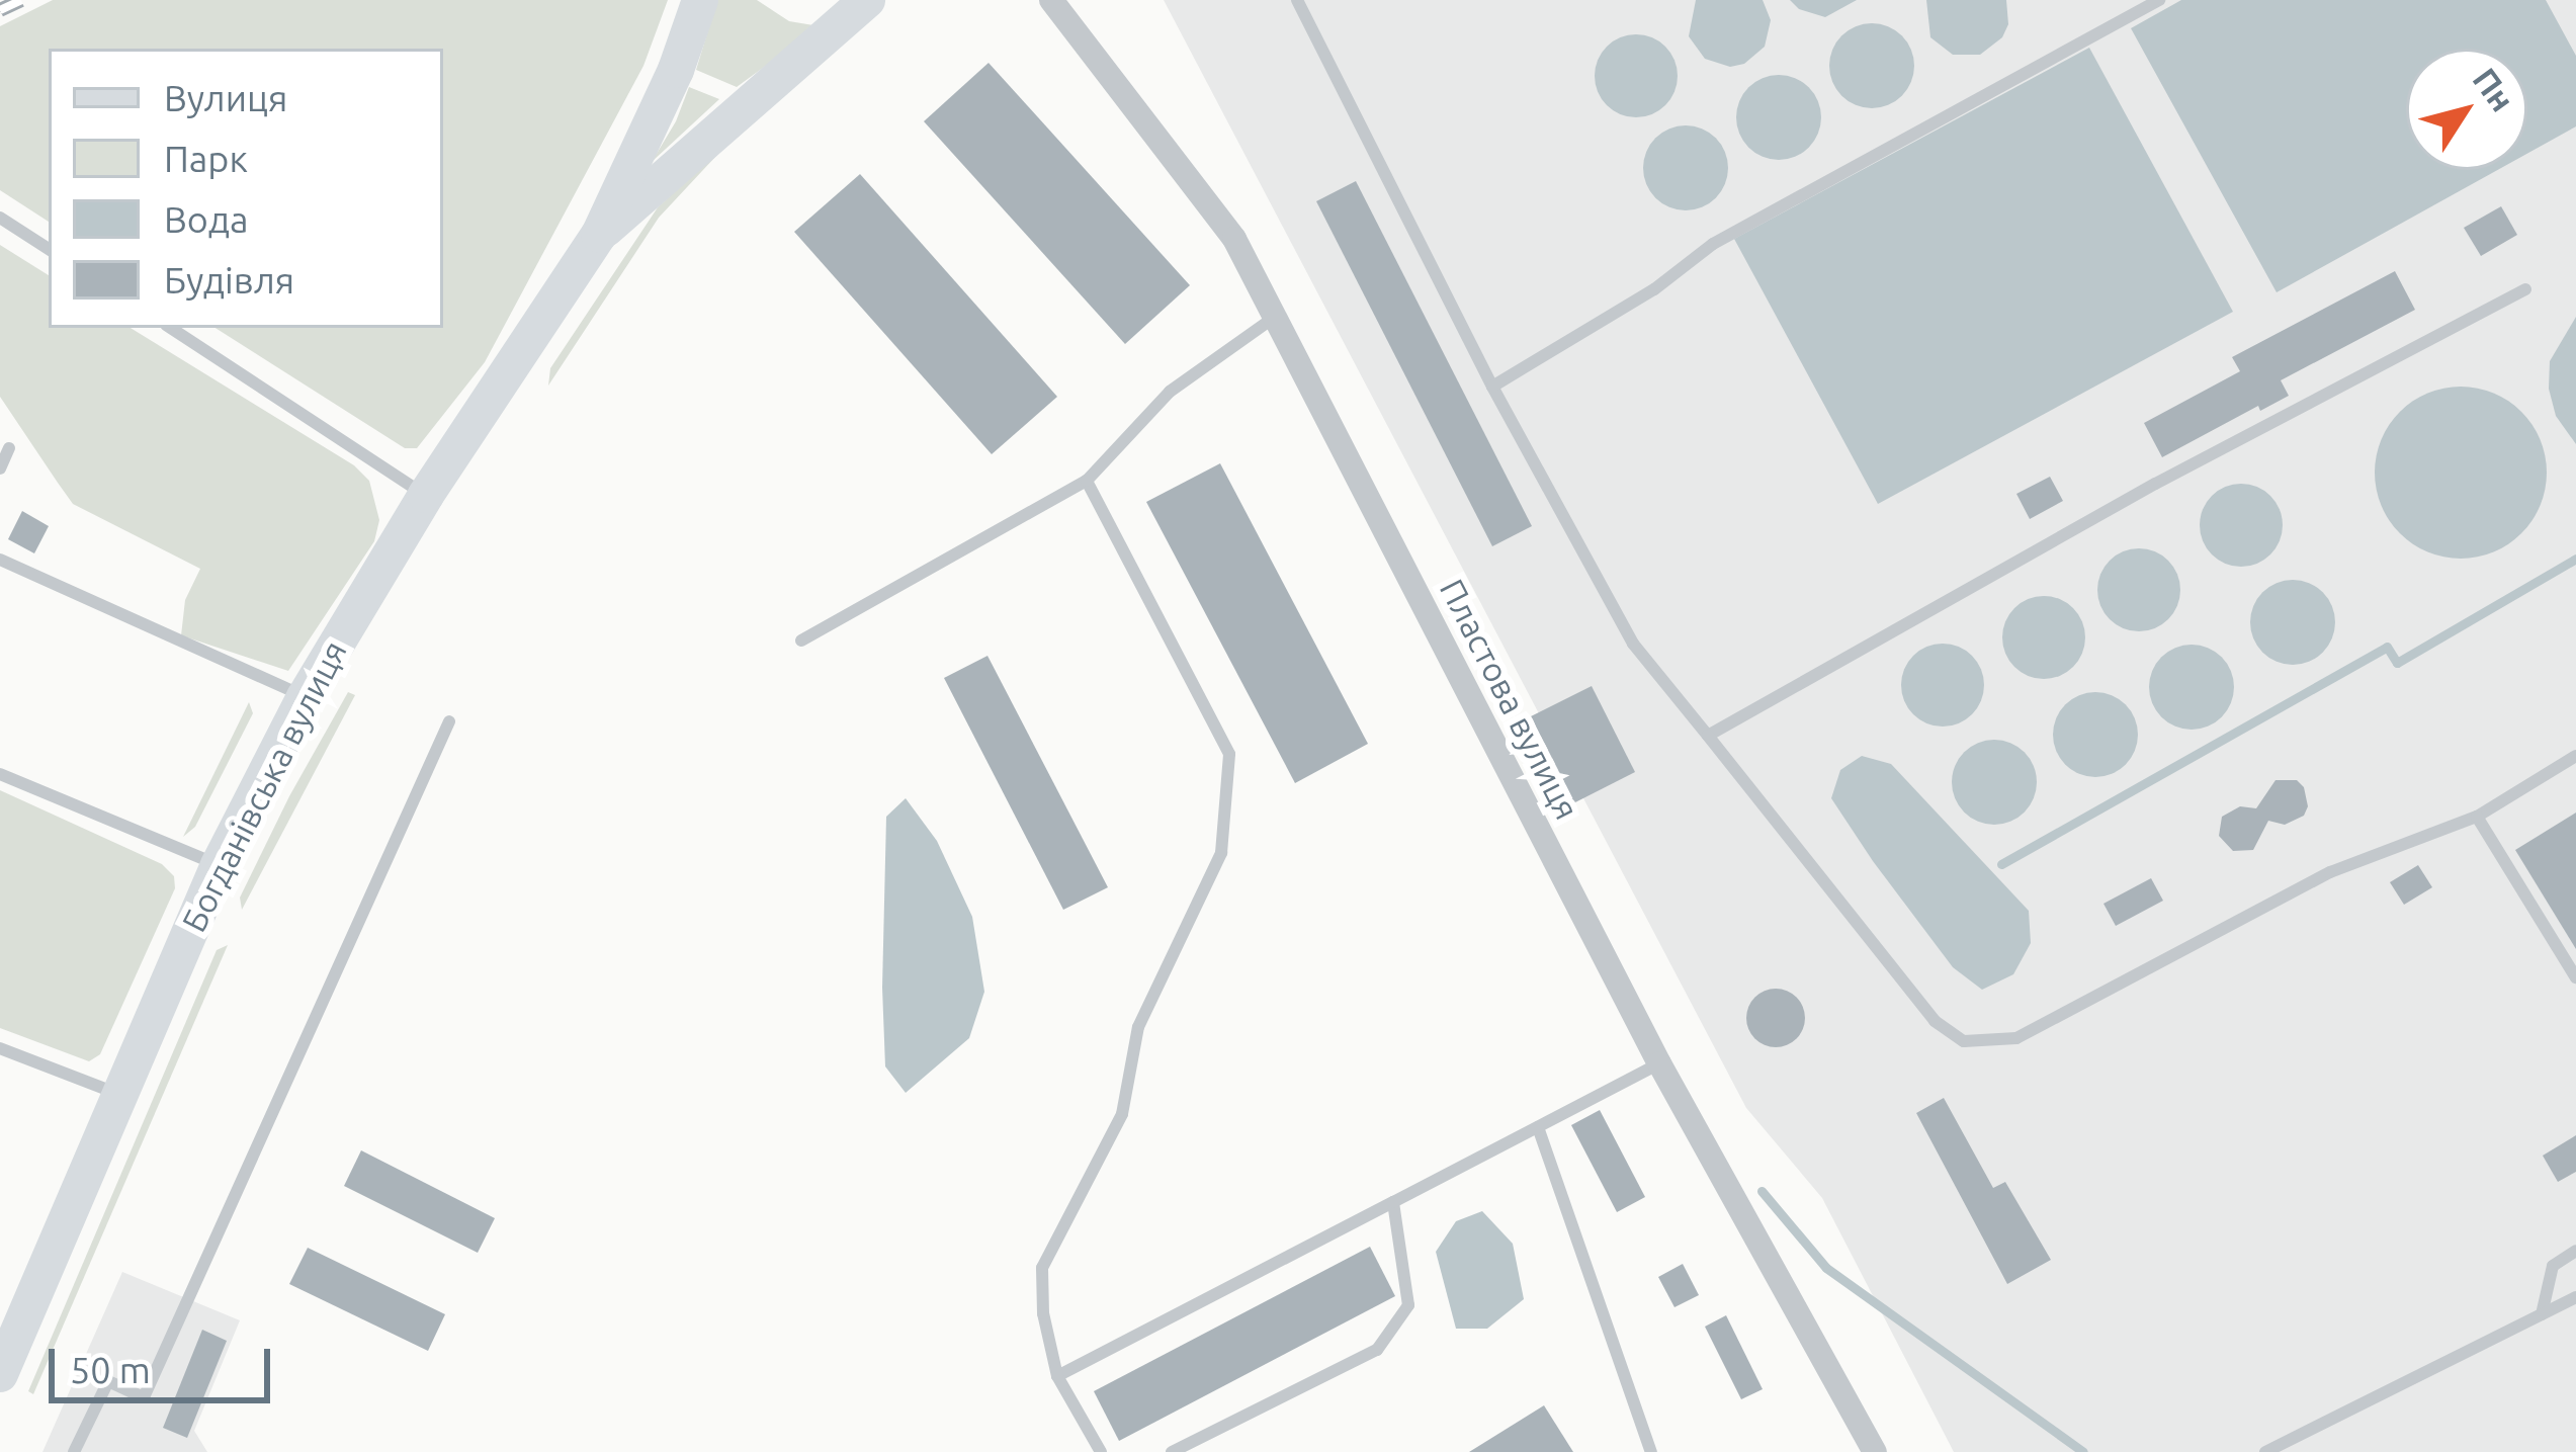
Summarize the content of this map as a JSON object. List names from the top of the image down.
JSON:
{
  "streets": {
    "main road": ["Богданівська вулиця"],
    "street": ["Пластова вулиця"]
  },
  "legend": [
    "Вулиця",
    "Парк",
    "Вода",
    "Будівля"
  ],
  "scale_bar": "50 m",
  "north": "top right"
}
